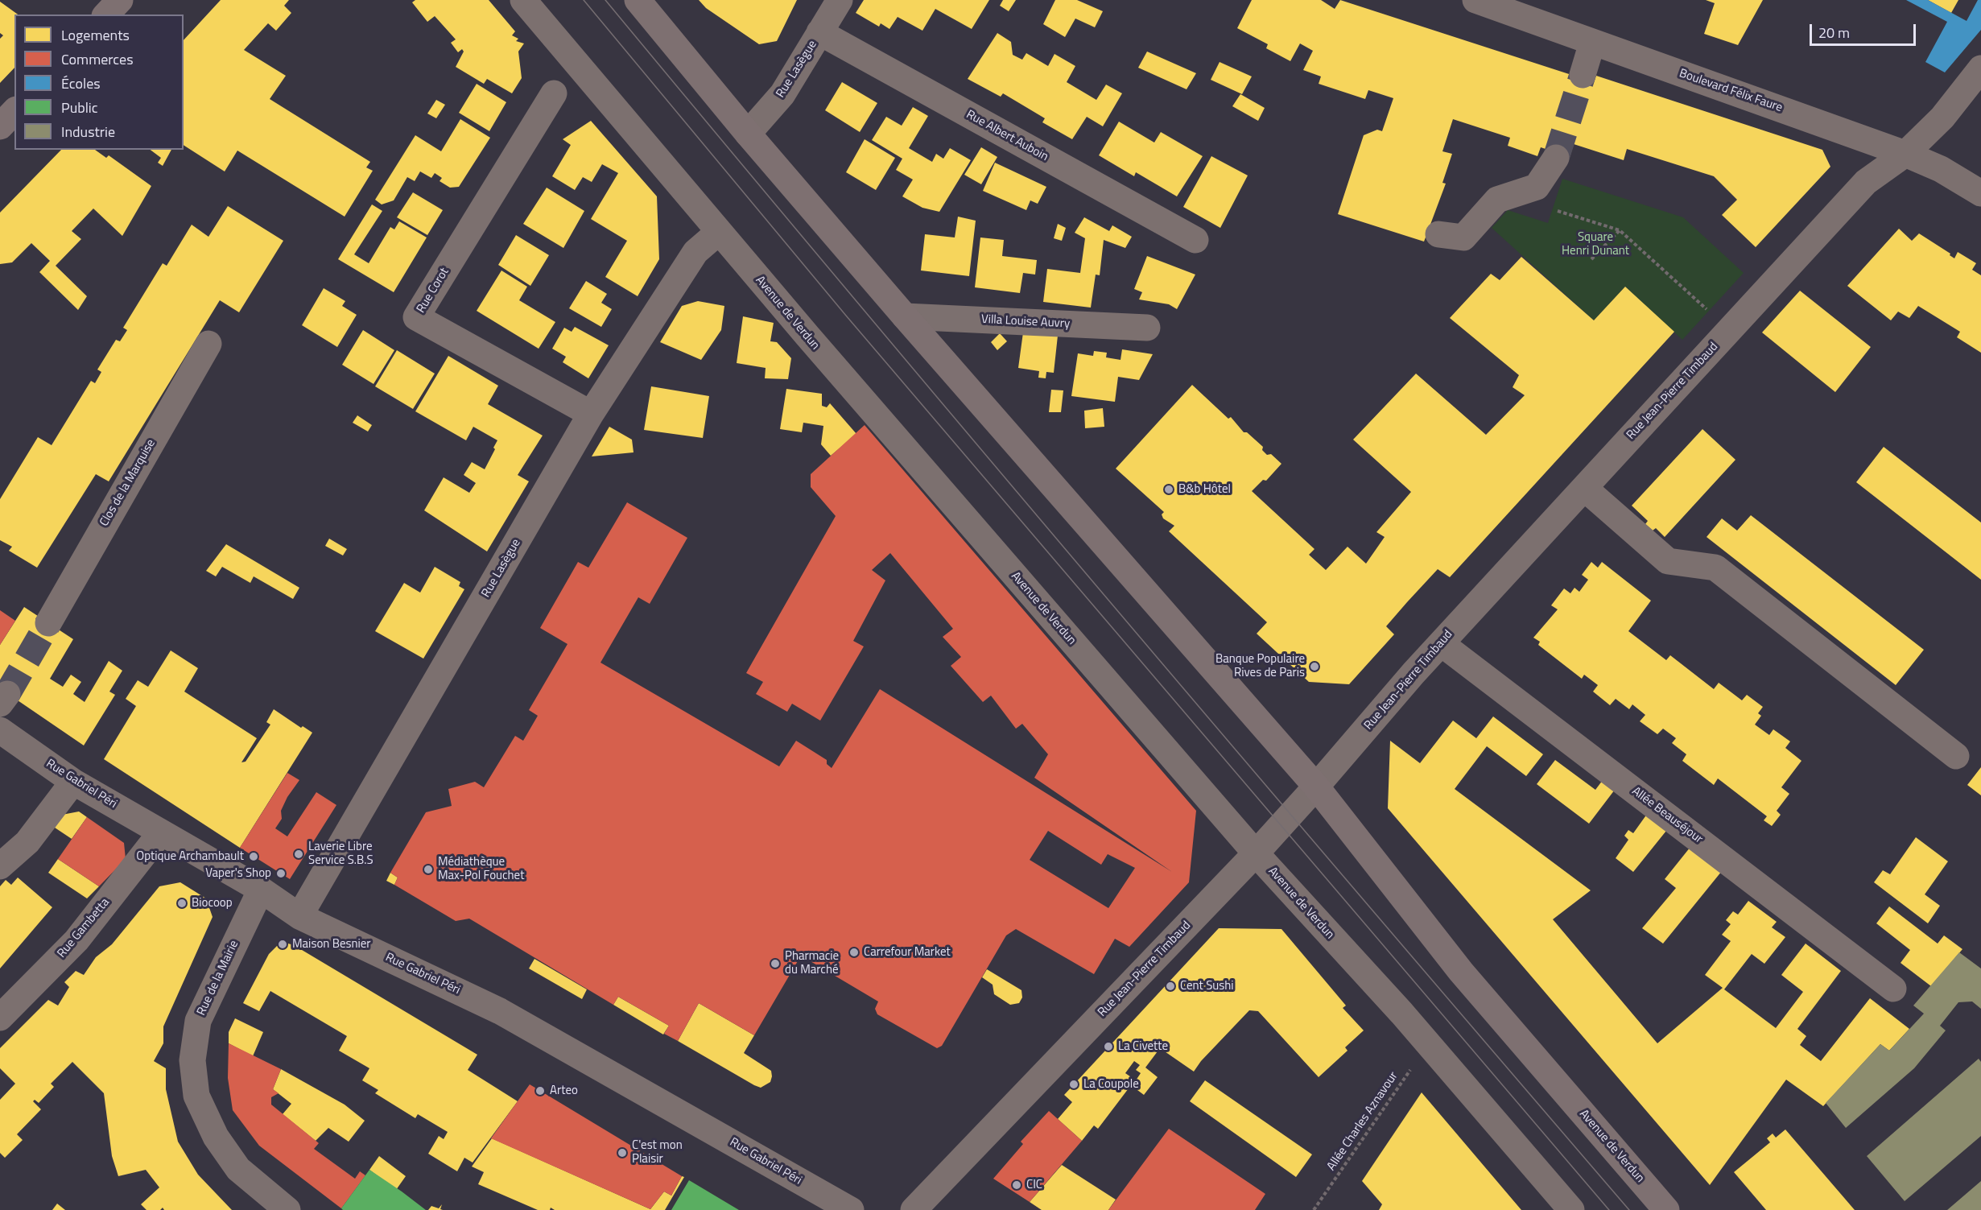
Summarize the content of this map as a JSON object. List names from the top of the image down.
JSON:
{
  "streets": {
    "main road": ["Avenue de Verdun"],
    "street": [
      "Rue Lasègue",
      "Boulevard Félix Faure",
      "Rue Albert Auboin",
      "Rue Corot",
      "Villa Louise Auvry",
      "Rue Jean-Pierre Timbaud",
      "Clos de la Marquise",
      "Rue Gabriel Péri",
      "Allée Beauséjour",
      "Rue Gambetta",
      "Rue de la Mairie"
    ],
    "path": ["Allée Charles Aznavour"]
  },
  "crossings": [
    ["Rue Lasègue", "Rue Albert Auboin"],
    ["Rue Lasègue", "Rue Corot"],
    ["Rue Lasègue", "Avenue de Verdun"],
    ["Rue Lasègue", "Rue Gabriel Péri"],
    ["Boulevard Félix Faure", "Rue Jean-Pierre Timbaud"],
    ["Avenue de Verdun", "Villa Louise Auvry"],
    ["Avenue de Verdun", "Rue Jean-Pierre Timbaud"],
    ["Avenue de Verdun", "Allée Charles Aznavour"],
    ["Rue Jean-Pierre Timbaud", "Allée Beauséjour"],
    ["Rue Gabriel Péri", "Rue Gambetta"],
    ["Rue Gabriel Péri", "Rue de la Mairie"]
  ],
  "parks": ["Square Henri Dunant"],
  "places": [
    "B&b Hôtel",
    "Banque Populaire Rives de Paris",
    "Laverie Libre Service S.B.S",
    "Optique Archambault",
    "Médiathèque Max-Pol Fouchet",
    "Vaper's Shop",
    "Biocoop",
    "Maison Besnier",
    "Carrefour Market",
    "Pharmacie du Marché",
    "Cent Sushi",
    "La Civette",
    "La Coupole",
    "Arteo",
    "C'est mon Plaisir",
    "CIC"
  ],
  "legend": [
    "Logements",
    "Commerces",
    "Écoles",
    "Public",
    "Industrie"
  ],
  "scale_bar": "20 m"
}
